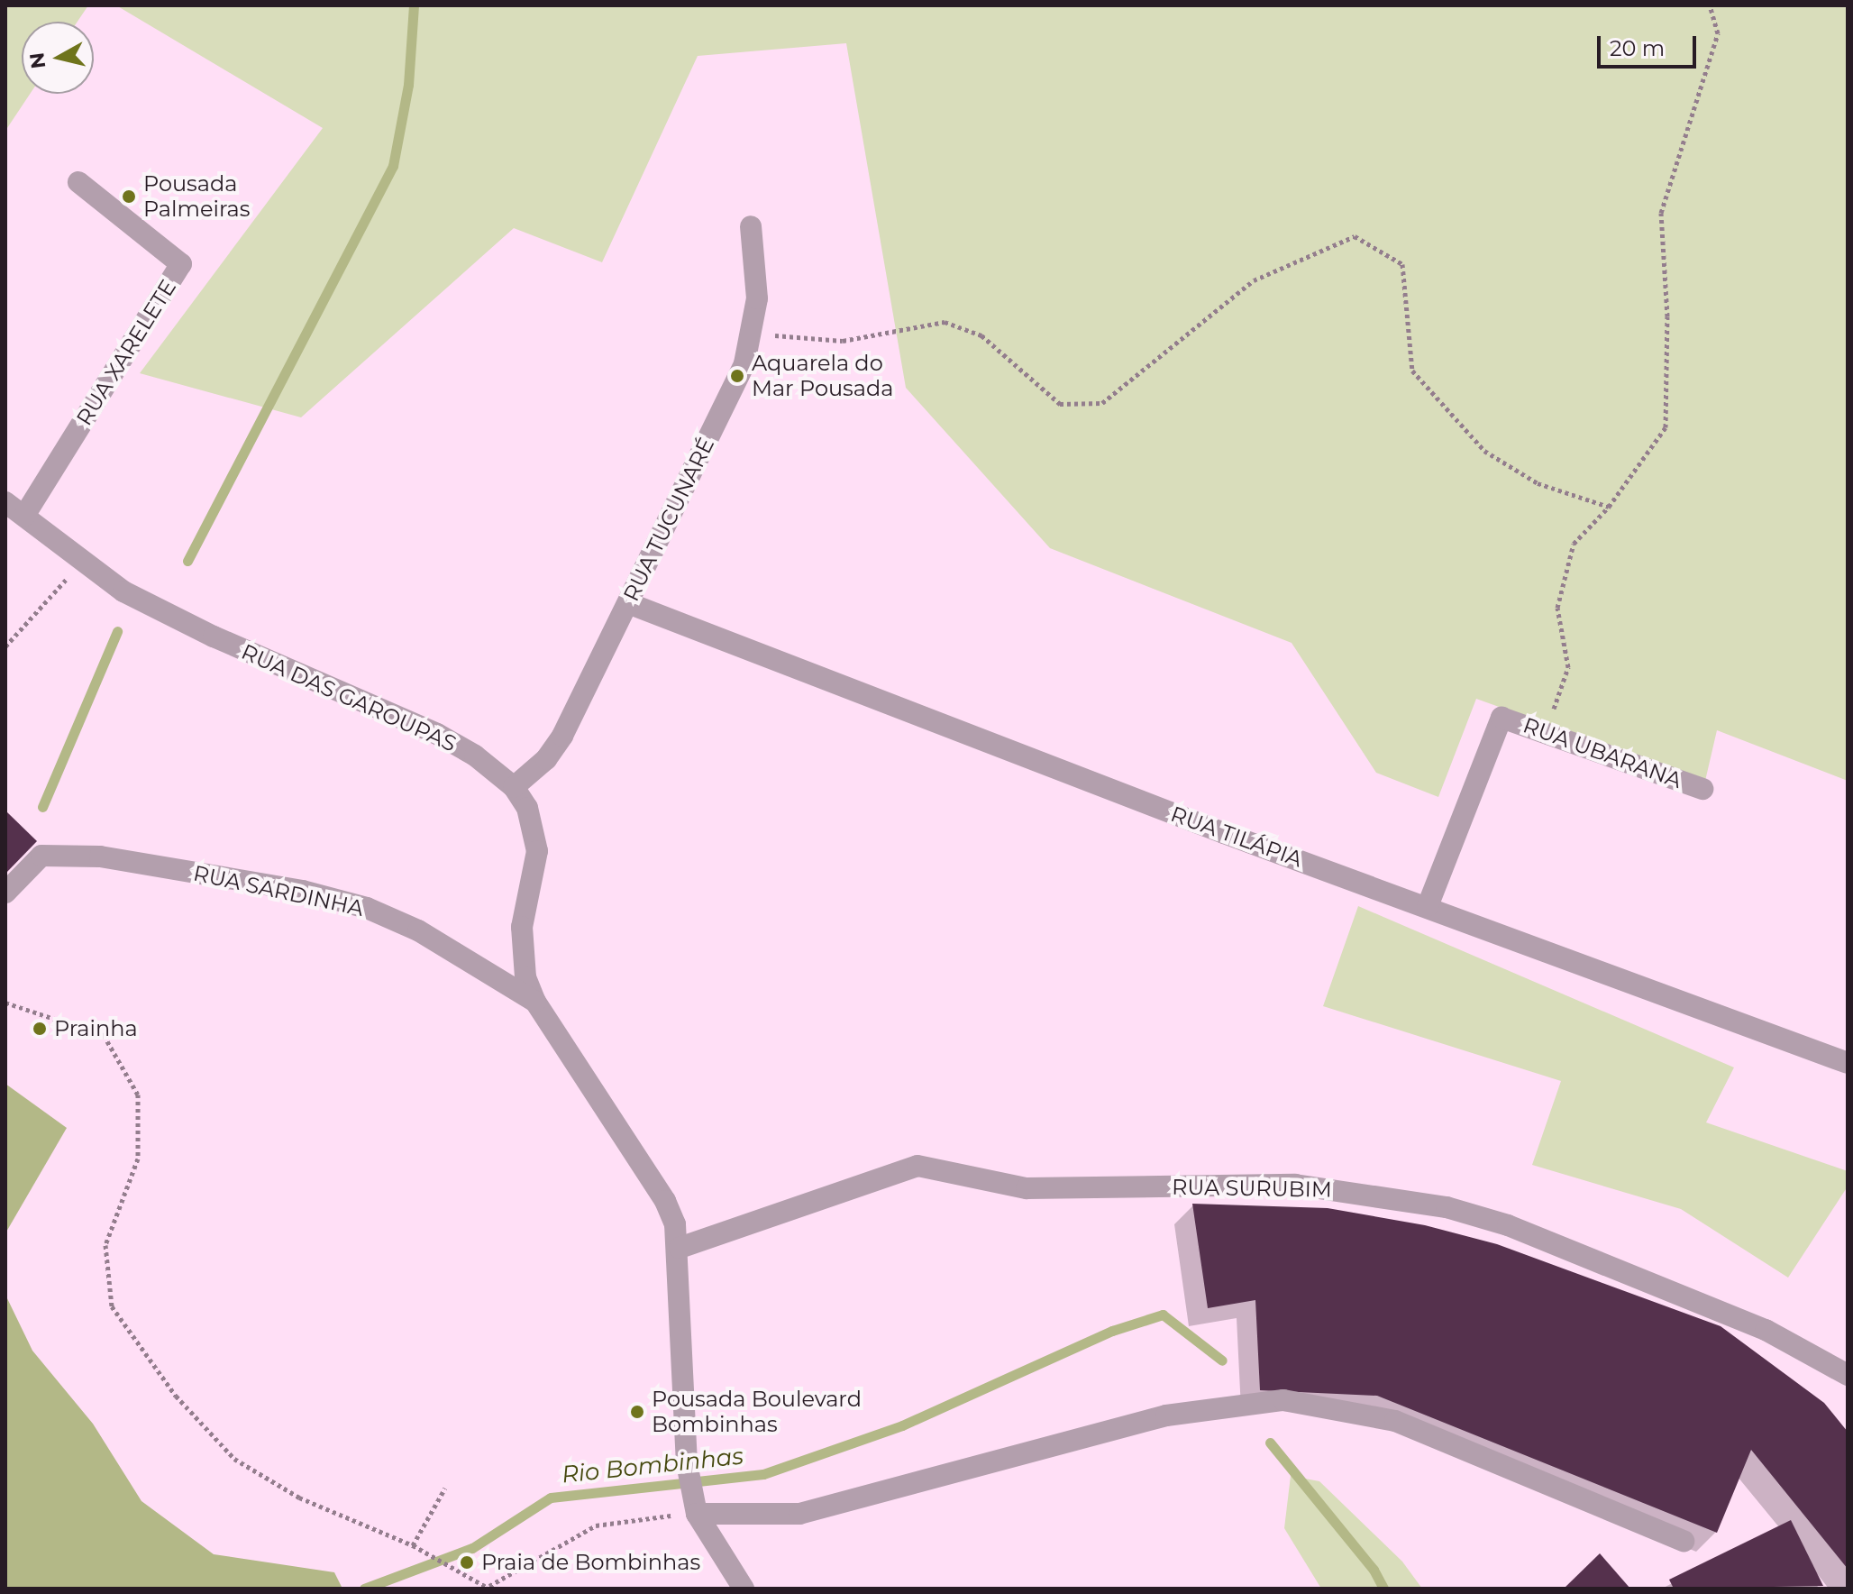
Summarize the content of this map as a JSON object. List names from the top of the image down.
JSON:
{
  "streets": {
    "street": [
      "RUA XARELETE",
      "RUA TUCUNARÉ",
      "RUA DAS GAROUPAS",
      "RUA UBARANA",
      "RUA TILÁPIA",
      "RUA SARDINHA",
      "RUA SURUBIM"
    ]
  },
  "crossings": [
    ["RUA XARELETE", "RUA DAS GAROUPAS"],
    ["RUA TUCUNARÉ", "RUA DAS GAROUPAS"],
    ["RUA TUCUNARÉ", "RUA TILÁPIA"],
    ["RUA DAS GAROUPAS", "RUA SARDINHA"],
    ["RUA DAS GAROUPAS", "RUA SURUBIM"],
    ["RUA UBARANA", "RUA TILÁPIA"]
  ],
  "water": ["Rio Bombinhas"],
  "places": [
    "Pousada Palmeiras",
    "Aquarela do Mar Pousada",
    "Prainha",
    "Pousada Boulevard Bombinhas",
    "Praia de Bombinhas"
  ],
  "scale_bar": "20 m",
  "north": "left"
}
